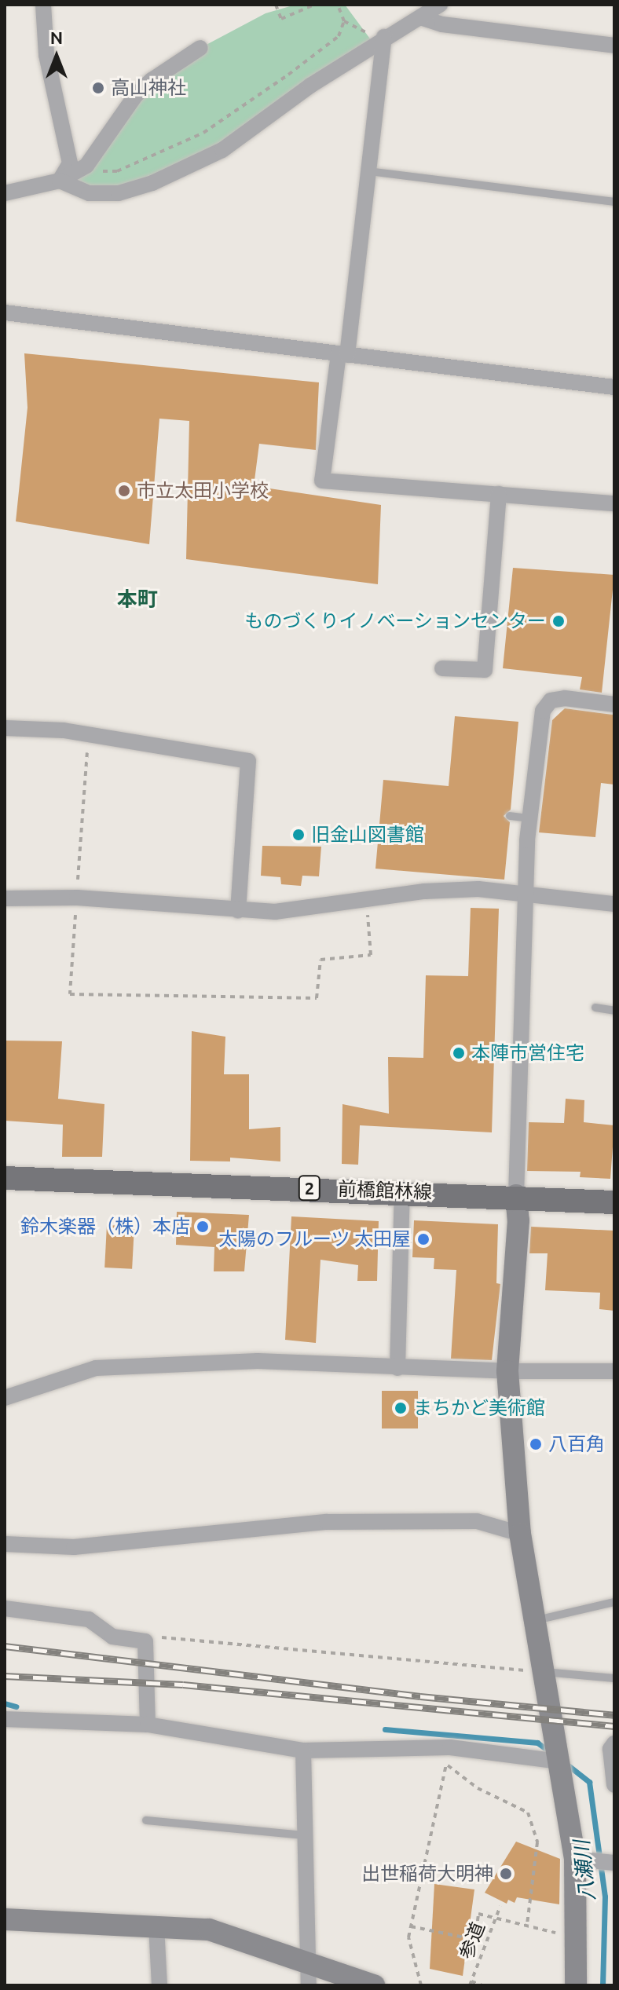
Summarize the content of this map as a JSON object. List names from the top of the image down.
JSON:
{
  "streets": {
    "main road": ["2", "前橋館林線"],
    "path": ["参道"]
  },
  "districts": ["本町"],
  "water": ["八瀬川"],
  "places": [
    "高山神社",
    "市立太田小学校",
    "ものづくりイノベーションセンター",
    "旧金山図書館",
    "本陣市営住宅",
    "鈴木楽器（株）本店",
    "太陽のフルーツ 太田屋",
    "まちかど美術館",
    "八百角",
    "出世稲荷大明神"
  ],
  "north": "top"
}
